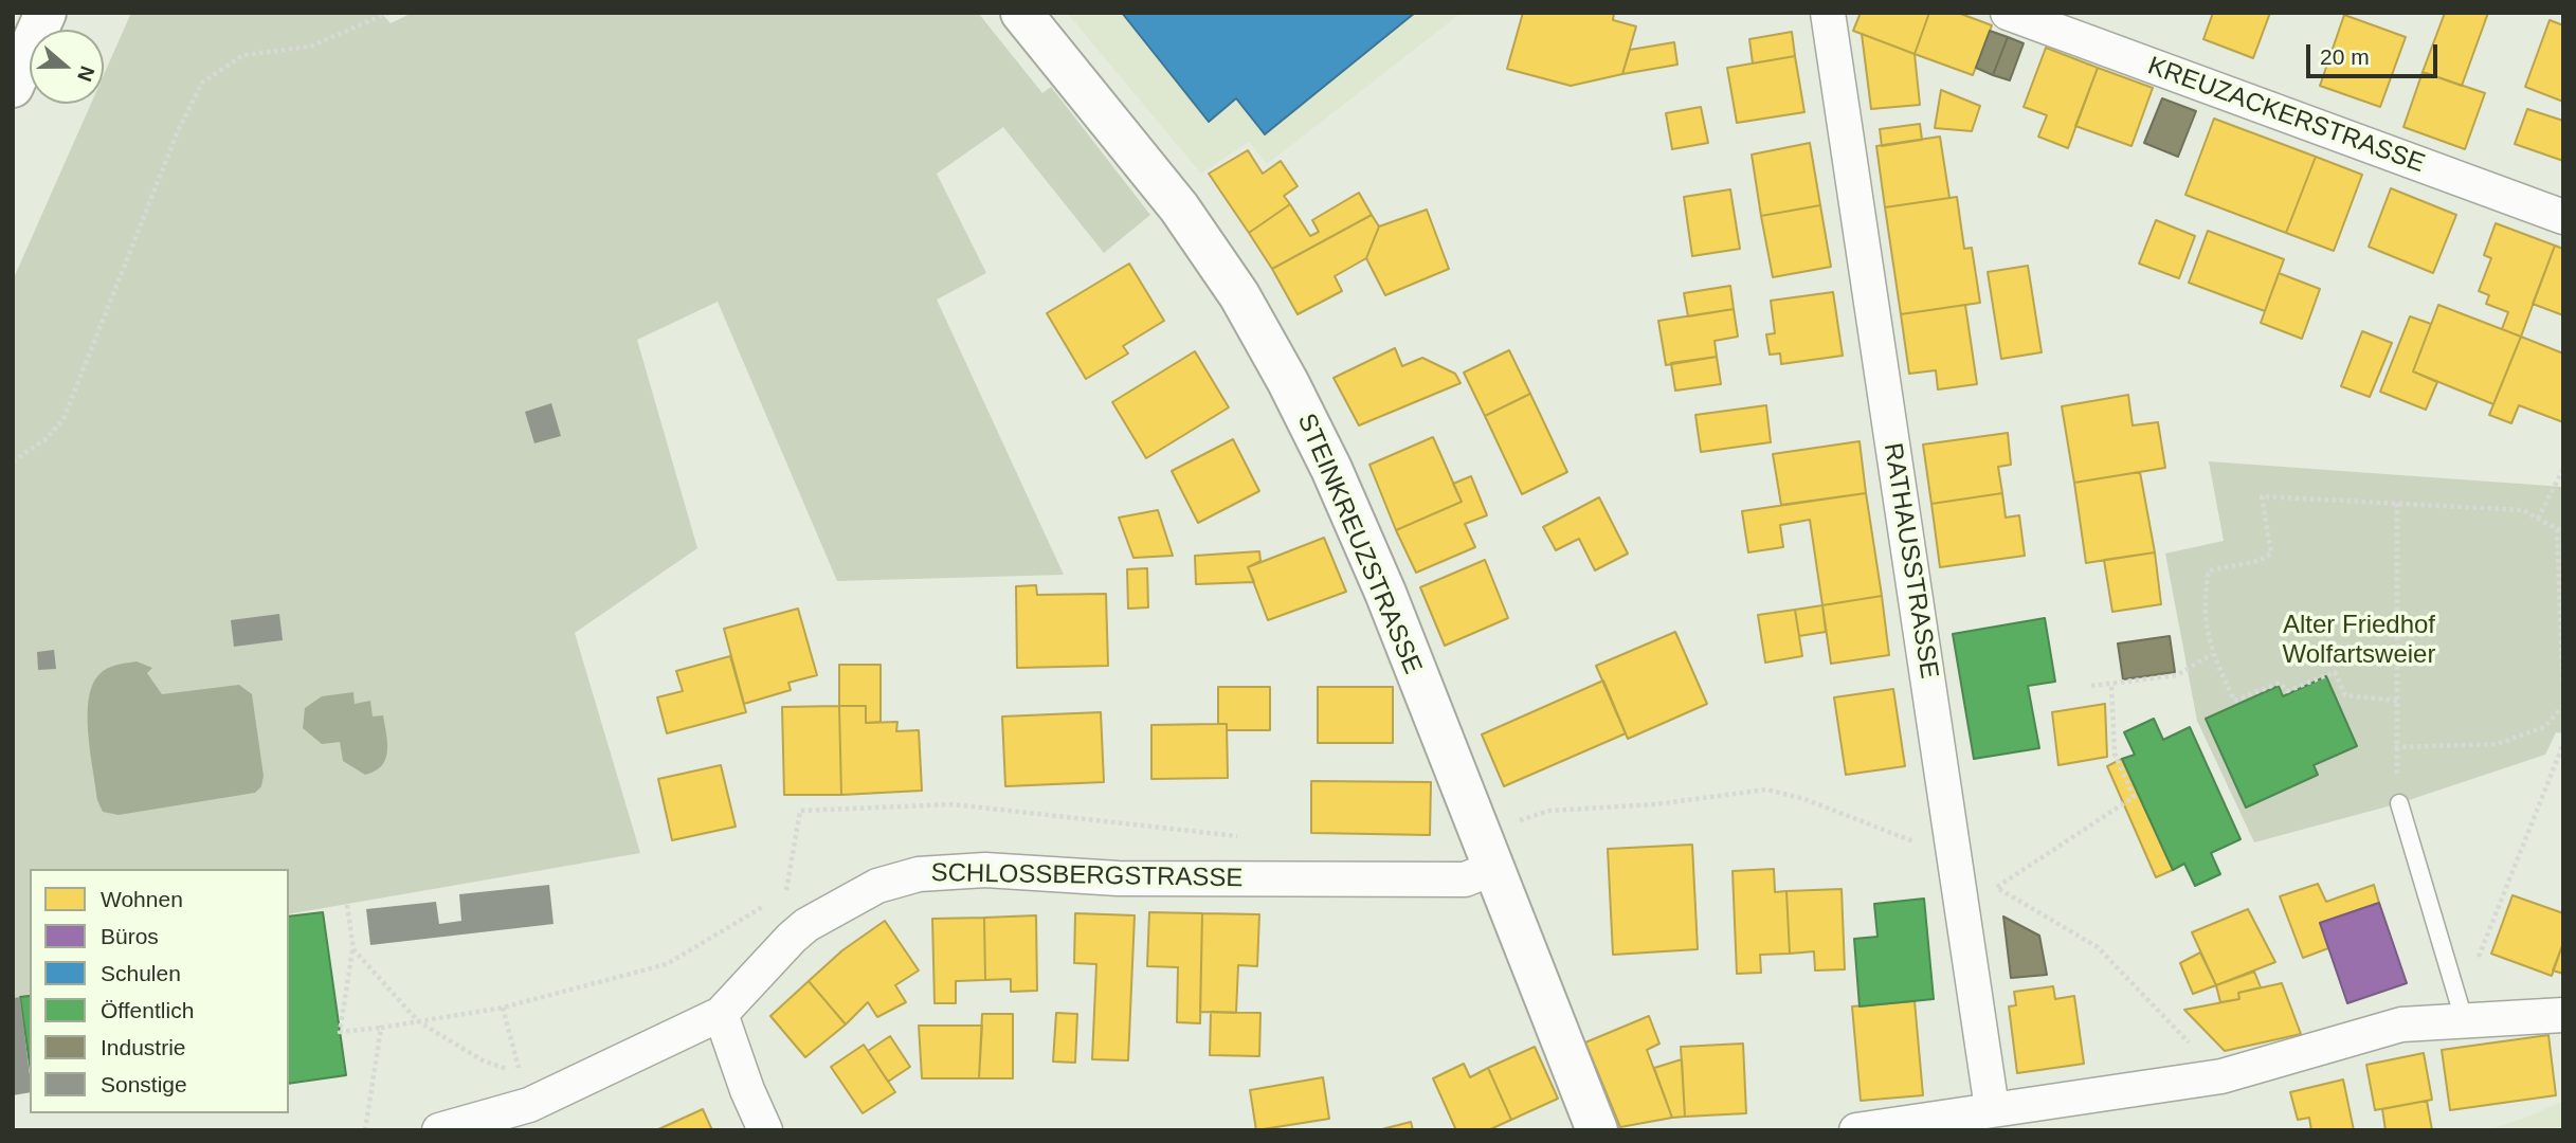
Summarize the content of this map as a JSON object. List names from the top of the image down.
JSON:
{
  "streets": {
    "main road": ["STEINKREUZSTRASSE"],
    "street": ["KREUZACKERSTRASSE", "RATHAUSSTRASSE", "SCHLOSSBERGSTRASSE"]
  },
  "crossings": [
    ["STEINKREUZSTRASSE", "SCHLOSSBERGSTRASSE"]
  ],
  "parks": ["Alter Friedhof Wolfartsweier"],
  "legend": [
    "Wohnen",
    "Büros",
    "Schulen",
    "Öffentlich",
    "Industrie",
    "Sonstige"
  ],
  "scale_bar": "20 m",
  "north": "right"
}
